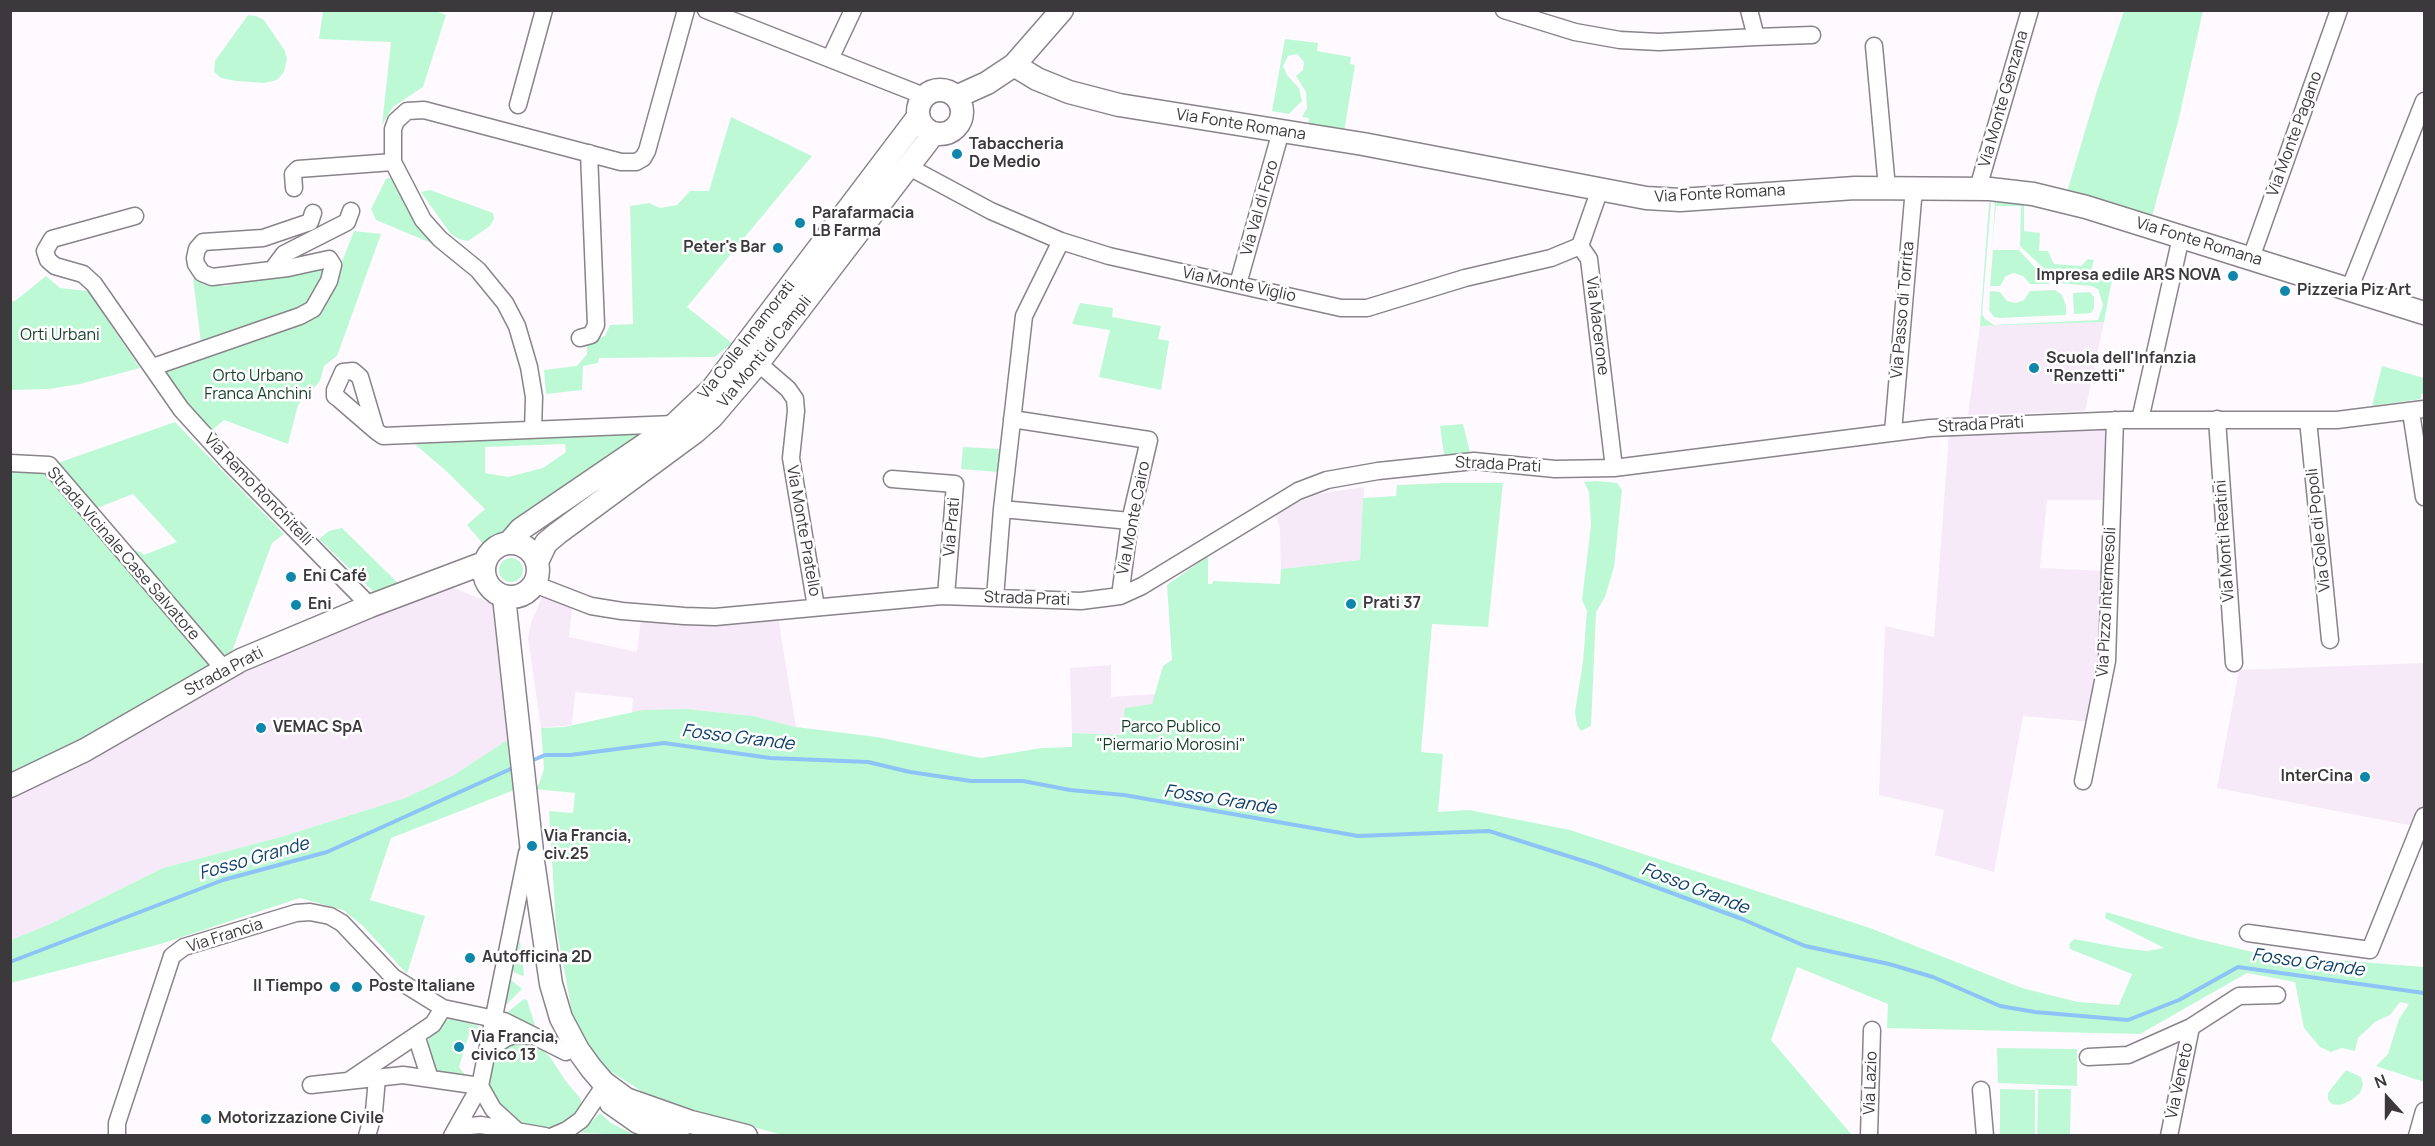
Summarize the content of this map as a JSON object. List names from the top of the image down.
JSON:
{
  "streets": {
    "street": [
      "Via Monte Genzana",
      "Via Fonte Romana",
      "Via Monte Pagano",
      "Via Val di Foro",
      "Via Monte Viglio",
      "Via Passo di Torrita",
      "Via Macerone",
      "Via Colle Innamorati",
      "Via Monti di Campli",
      "Strada Prati",
      "Via Remo Ronchitelli",
      "Via Monte Cairo",
      "Via Prati",
      "Via Gole di Popoli",
      "Via Monte Pratello",
      "Via Monti Reatini",
      "Strada Vicinale Case Salvatore",
      "Via Pizzo Intermesoli",
      "Via Francia",
      "Via Veneto",
      "Via Lazio"
    ]
  },
  "crossings": [
    ["Via Monte Genzana", "Via Fonte Romana"],
    ["Via Fonte Romana", "Via Monte Pagano"],
    ["Via Fonte Romana", "Via Val di Foro"],
    ["Via Fonte Romana", "Via Passo di Torrita"],
    ["Via Val di Foro", "Via Monte Viglio"],
    ["Via Monte Viglio", "Via Macerone"],
    ["Via Monte Viglio", "Via Monti di Campli"],
    ["Via Passo di Torrita", "Strada Prati"],
    ["Via Macerone", "Strada Prati"],
    ["Via Colle Innamorati", "Via Monti di Campli"],
    ["Via Colle Innamorati", "Strada Prati"],
    ["Via Colle Innamorati", "Via Francia"],
    ["Via Monti di Campli", "Strada Prati"],
    ["Via Monti di Campli", "Via Monte Pratello"],
    ["Via Monti di Campli", "Via Francia"],
    ["Strada Prati", "Via Remo Ronchitelli"],
    ["Strada Prati", "Via Monte Cairo"],
    ["Strada Prati", "Via Prati"],
    ["Strada Prati", "Via Gole di Popoli"],
    ["Strada Prati", "Via Monte Pratello"],
    ["Strada Prati", "Via Monti Reatini"],
    ["Strada Prati", "Strada Vicinale Case Salvatore"],
    ["Strada Prati", "Via Pizzo Intermesoli"],
    ["Strada Prati", "Via Francia"]
  ],
  "water": ["Fosso Grande"],
  "parks": ["Orti Urbani", "Orto Urbano Franca Anchini", "Parco Publico \"Piermario Morosini\""],
  "places": [
    "Tabaccheria De Medio",
    "Parafarmacia LB Farma",
    "Peter's Bar",
    "Impresa edile ARS NOVA",
    "Pizzeria Piz Art",
    "Scuola dell'Infanzia \"Renzetti\"",
    "Eni Café",
    "Prati 37",
    "Eni",
    "VEMAC SpA",
    "InterCina",
    "Via Francia, civ.25",
    "Autofficina 2D",
    "Il Tiempo",
    "Poste Italiane",
    "Via Francia, civico 13",
    "Motorizzazione Civile"
  ],
  "north": "top"
}
